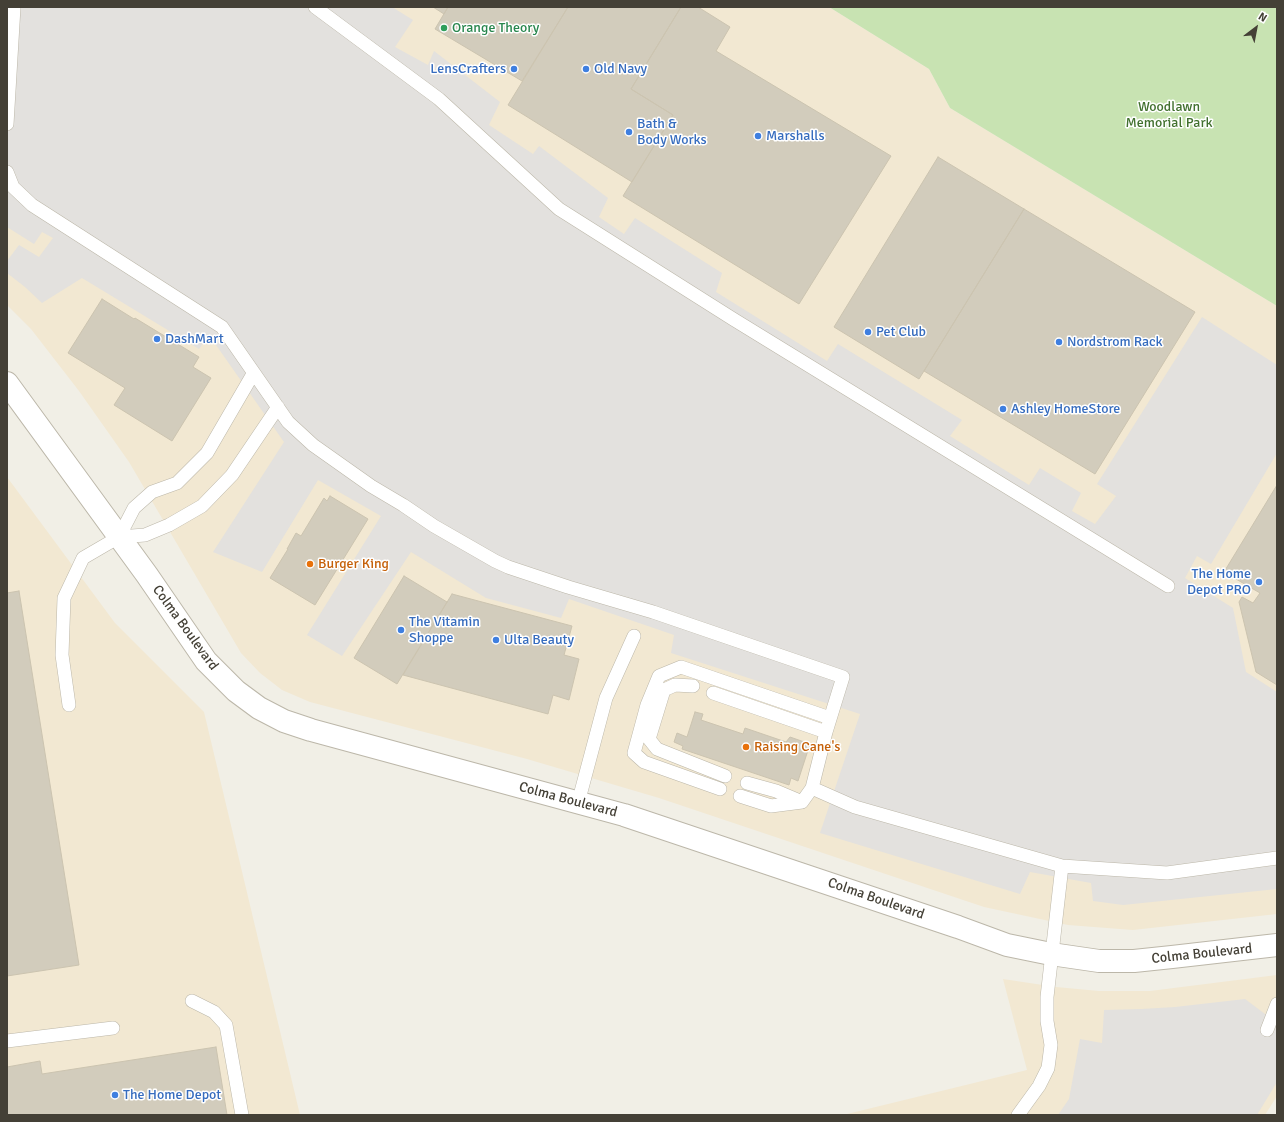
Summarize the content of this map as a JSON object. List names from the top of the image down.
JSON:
{
  "streets": {
    "street": ["Colma Boulevard"]
  },
  "parks": ["Woodlawn Memorial Park"],
  "places": [
    "Orange Theory",
    "LensCrafters",
    "Old Navy",
    "Bath & Body Works",
    "Marshalls",
    "Pet Club",
    "DashMart",
    "Nordstrom Rack",
    "Ashley HomeStore",
    "Burger King",
    "The Home Depot PRO",
    "The Vitamin Shoppe",
    "Ulta Beauty",
    "Raising Cane's",
    "The Home Depot"
  ],
  "north": "top right"
}
